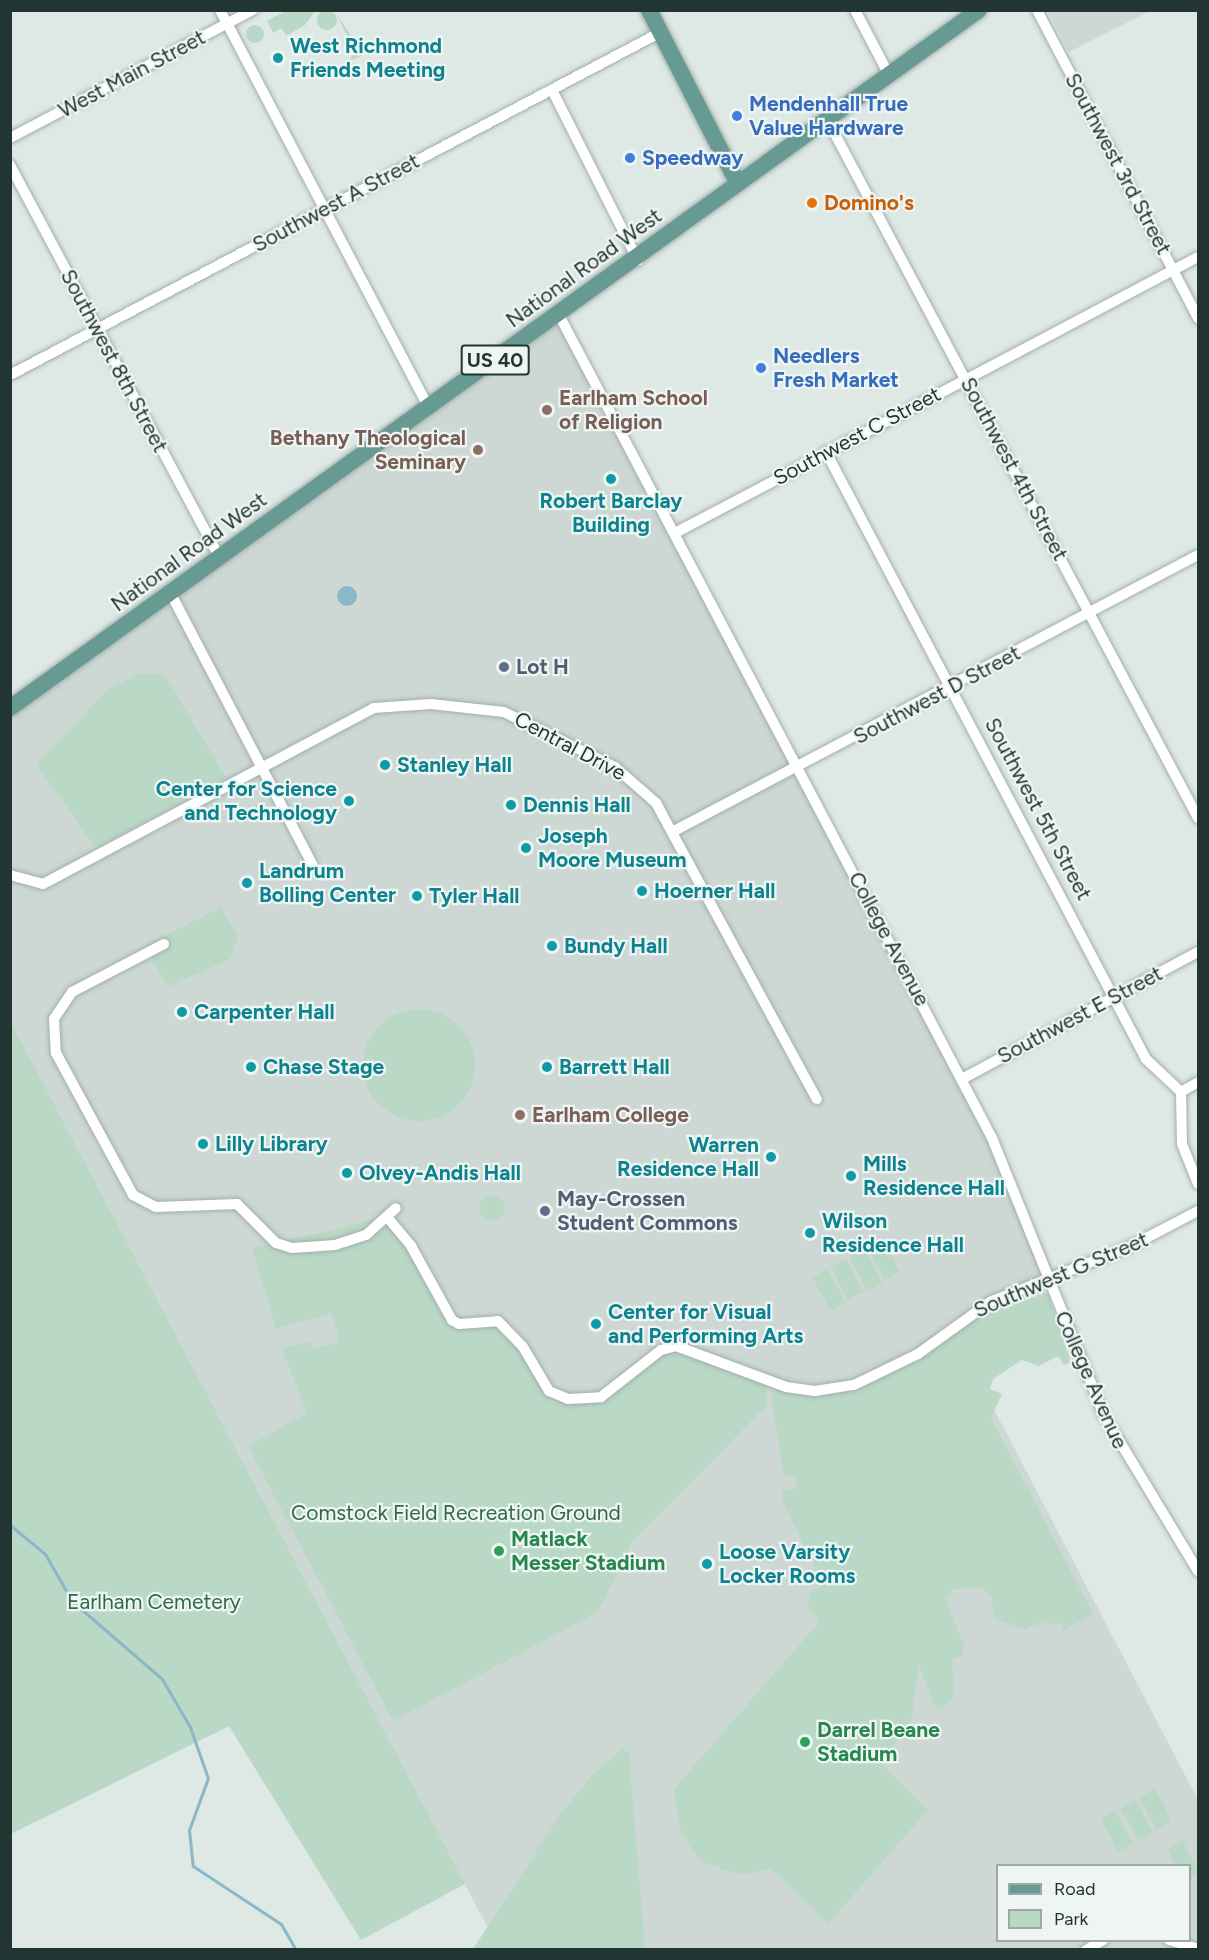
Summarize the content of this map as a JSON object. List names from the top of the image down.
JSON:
{
  "streets": {
    "main road": ["National Road West", "US 40"],
    "street": [
      "West Main Street",
      "Southwest 3rd Street",
      "Southwest A Street",
      "Southwest 8th Street",
      "Southwest C Street",
      "Southwest 4th Street",
      "Southwest D Street",
      "Central Drive",
      "Southwest 5th Street",
      "College Avenue",
      "Southwest E Street",
      "Southwest G Street"
    ]
  },
  "crossings": [
    ["Southwest 3rd Street", "Southwest C Street"],
    ["Southwest A Street", "Southwest 8th Street"],
    ["National Road West", "Southwest 8th Street"],
    ["National Road West", "Southwest 4th Street"],
    ["National Road West", "College Avenue"],
    ["Southwest C Street", "Southwest 4th Street"],
    ["Southwest C Street", "Southwest 5th Street"],
    ["Southwest C Street", "College Avenue"],
    ["Southwest 4th Street", "Southwest D Street"],
    ["Southwest D Street", "Central Drive"],
    ["Southwest D Street", "Southwest 5th Street"],
    ["Southwest D Street", "College Avenue"],
    ["Southwest 5th Street", "Southwest E Street"],
    ["College Avenue", "Southwest E Street"],
    ["College Avenue", "Southwest G Street"]
  ],
  "parks": ["Comstock Field Recreation Ground", "Earlham Cemetery"],
  "places": [
    "West Richmond Friends Meeting",
    "Mendenhall True Value Hardware",
    "Speedway",
    "Domino's",
    "Needlers Fresh Market",
    "Earlham School of Religion",
    "Bethany Theological Seminary",
    "Robert Barclay Building",
    "Lot H",
    "Stanley Hall",
    "Center for Science and Technology",
    "Dennis Hall",
    "Joseph Moore Museum",
    "Landrum Bolling Center",
    "Hoerner Hall",
    "Tyler Hall",
    "Bundy Hall",
    "Carpenter Hall",
    "Chase Stage",
    "Barrett Hall",
    "Earlham College",
    "Lilly Library",
    "Warren Residence Hall",
    "Olvey-Andis Hall",
    "Mills Residence Hall",
    "May-Crossen Student Commons",
    "Wilson Residence Hall",
    "Center for Visual and Performing Arts",
    "Matlack Messer Stadium",
    "Loose Varsity Locker Rooms",
    "Darrel Beane Stadium"
  ],
  "legend": ["Road", "Park"]
}
